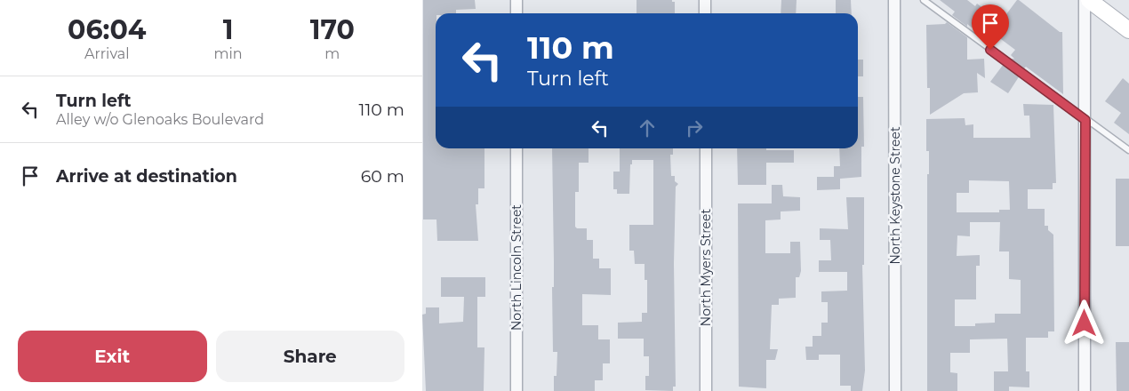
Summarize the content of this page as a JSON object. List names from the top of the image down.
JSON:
{
  "streets": {
    "street": ["North Keystone Street", "North Lincoln Street", "North Myers Street"]
  },
  "page": {
    "eta": [
      "06:04",
      "Arrival",
      "1",
      "min",
      "170",
      "m"
    ],
    "turn": ["110 m", "Turn left"],
    "list": [
      {
        "name": "Turn left",
        "note": "Alley w/o Glenoaks Boulevard",
        "value": "110 m"
      },
      {
        "name": "Arrive at destination",
        "value": "60 m"
      }
    ],
    "buttons": ["Exit", "Share"]
  }
}
